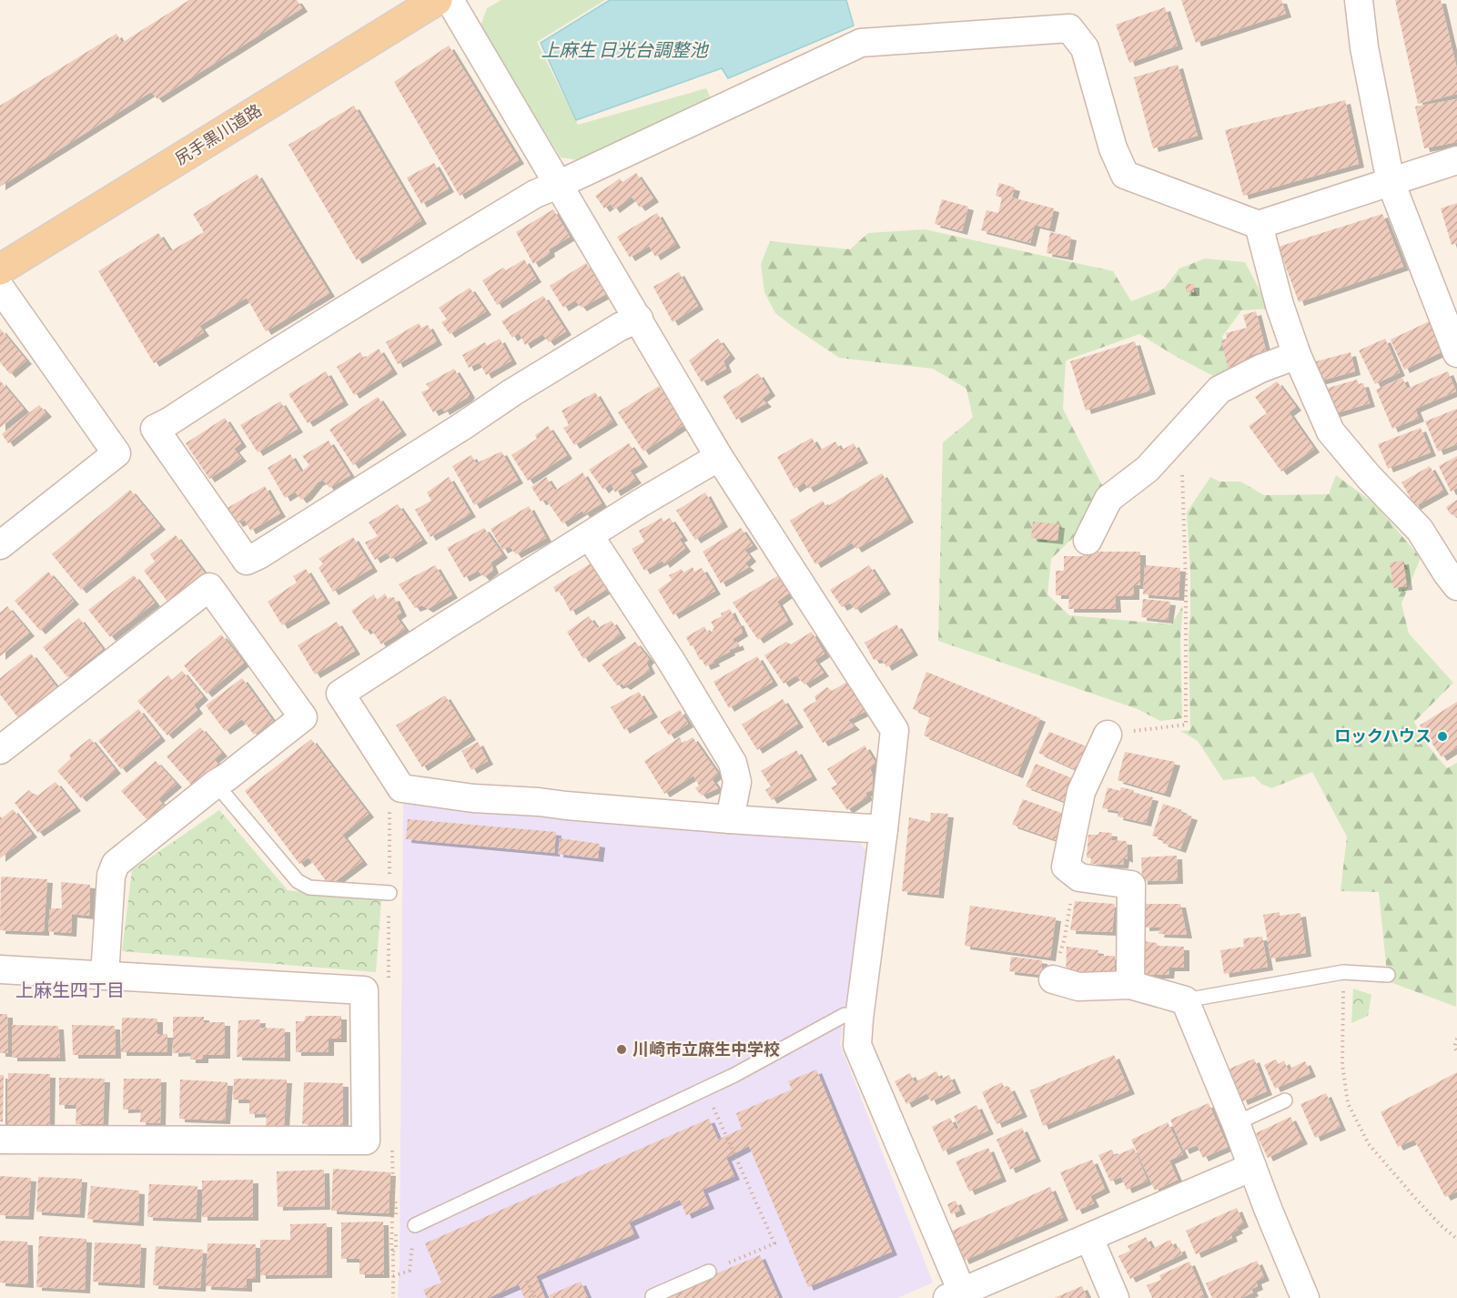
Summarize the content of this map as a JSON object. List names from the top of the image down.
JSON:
{
  "streets": {
    "main road": ["尻手黒川道路"]
  },
  "districts": ["上麻生四丁目"],
  "water": ["上麻生 日光台調整池"],
  "places": ["ロックハウス", "川崎市立麻生中学校"]
}
